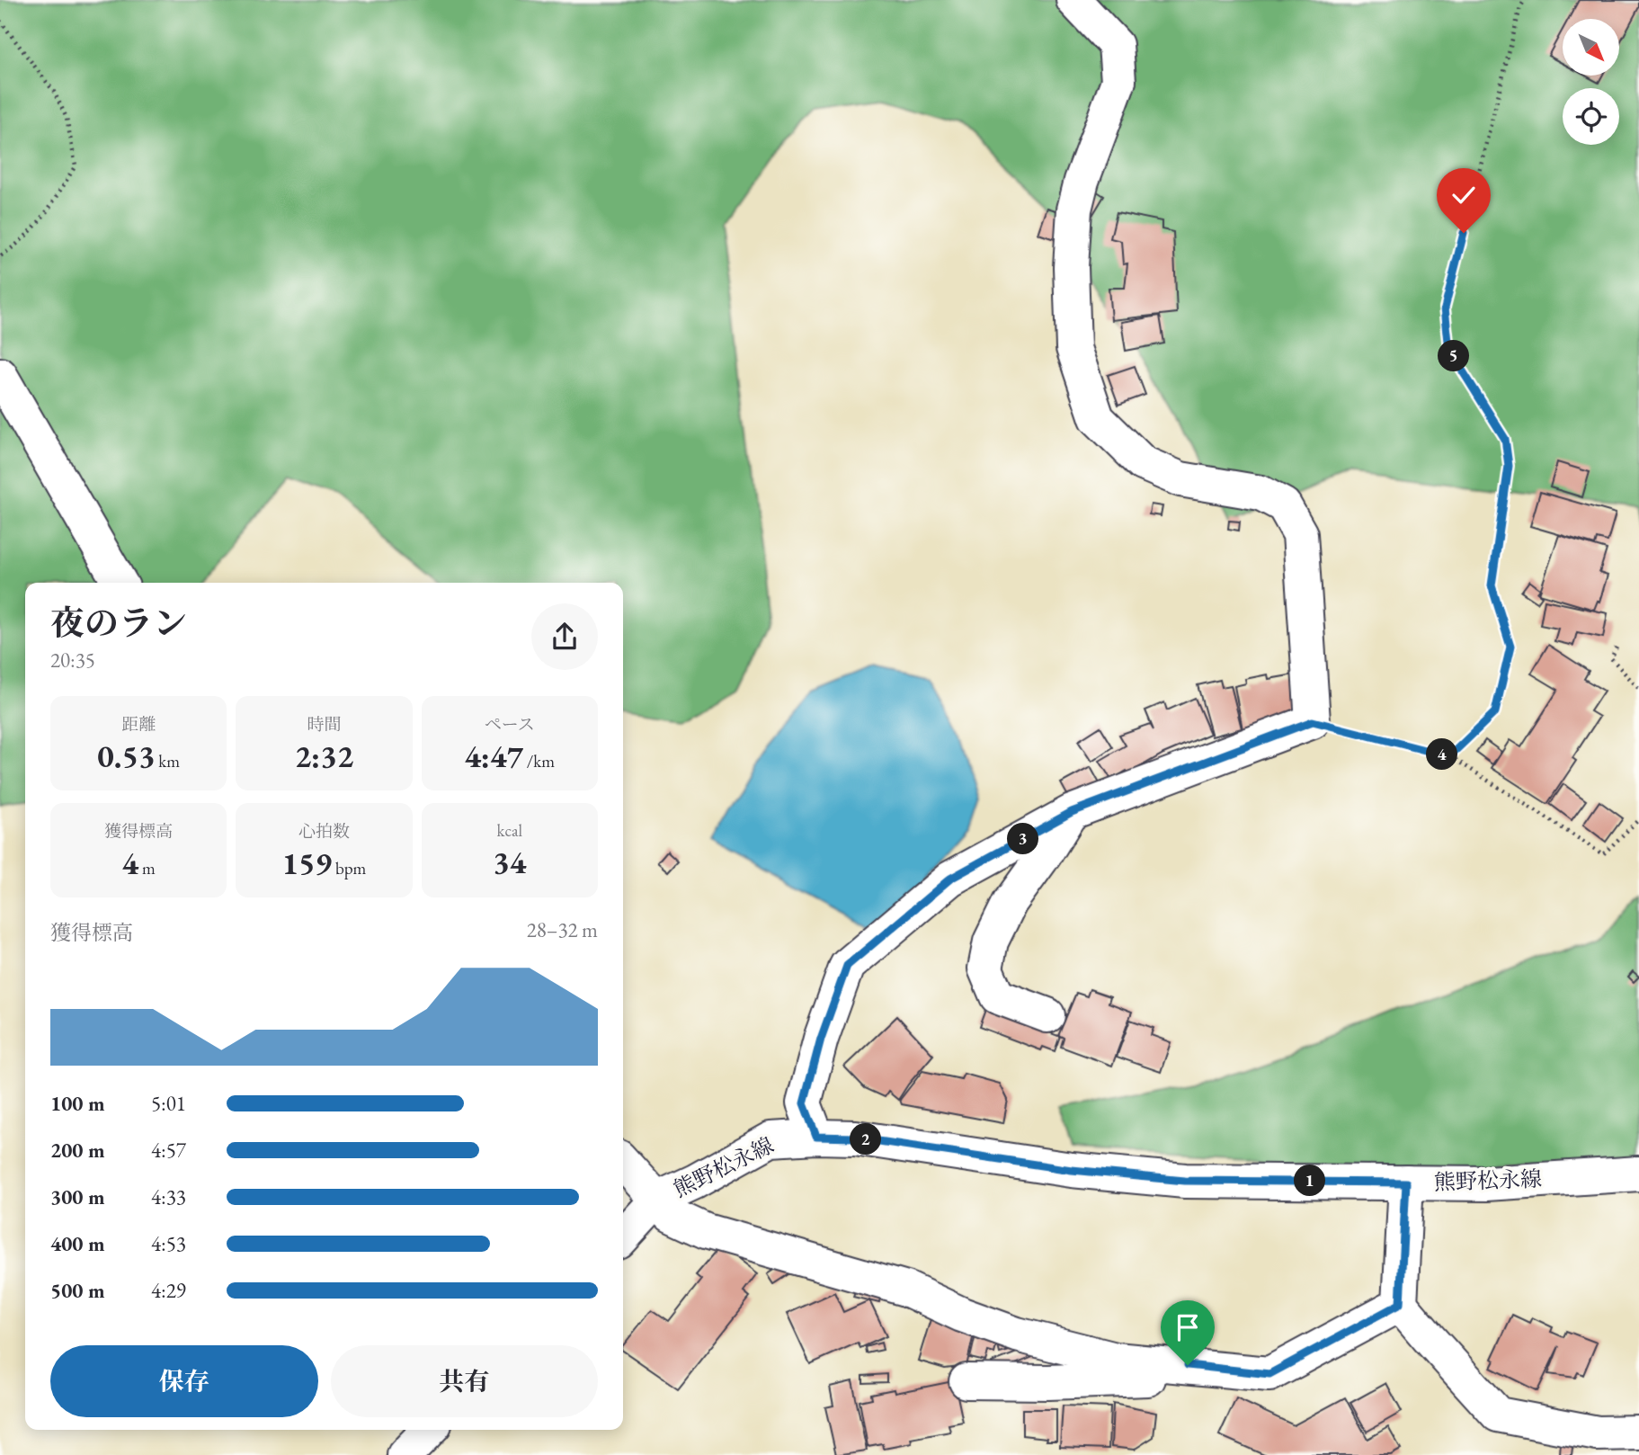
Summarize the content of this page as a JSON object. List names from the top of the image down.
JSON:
{
  "streets": {
    "street": ["熊野松永線"]
  },
  "north": "bottom right",
  "page": {
    "pins": [
      "5",
      "4",
      "3",
      "2",
      "1"
    ],
    "heading": ["夜のラン", "20:35"],
    "stats": [
      ["距離", "0.53 km"],
      ["時間", "2:32"],
      ["ペース", "4:47 /km"],
      ["獲得標高", "4 m"],
      ["心拍数", "159 bpm"],
      ["kcal", "34"]
    ],
    "chart": ["獲得標高", "28–32 m"],
    "list": [
      {
        "name": "100 m",
        "note": "5:01"
      },
      {
        "name": "200 m",
        "note": "4:57"
      },
      {
        "name": "300 m",
        "note": "4:33"
      },
      {
        "name": "400 m",
        "note": "4:53"
      },
      {
        "name": "500 m",
        "note": "4:29"
      }
    ],
    "buttons": ["保存", "共有"]
  }
}
